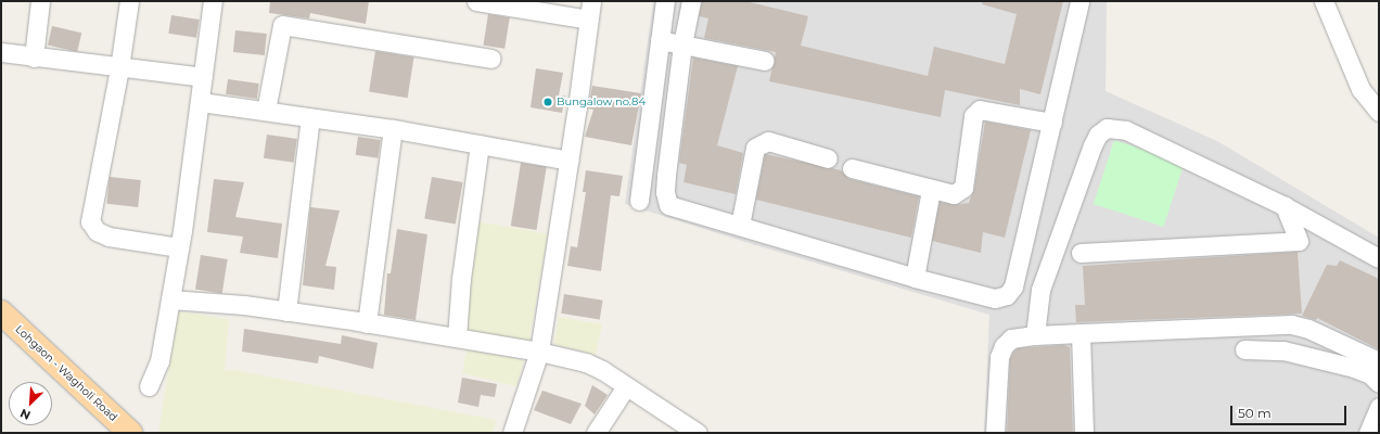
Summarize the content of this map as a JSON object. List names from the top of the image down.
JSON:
{
  "streets": {
    "main road": ["Lohgaon - Wagholi Road"]
  },
  "places": ["Bungalow no.84"],
  "scale_bar": "50 m",
  "north": "bottom left"
}
